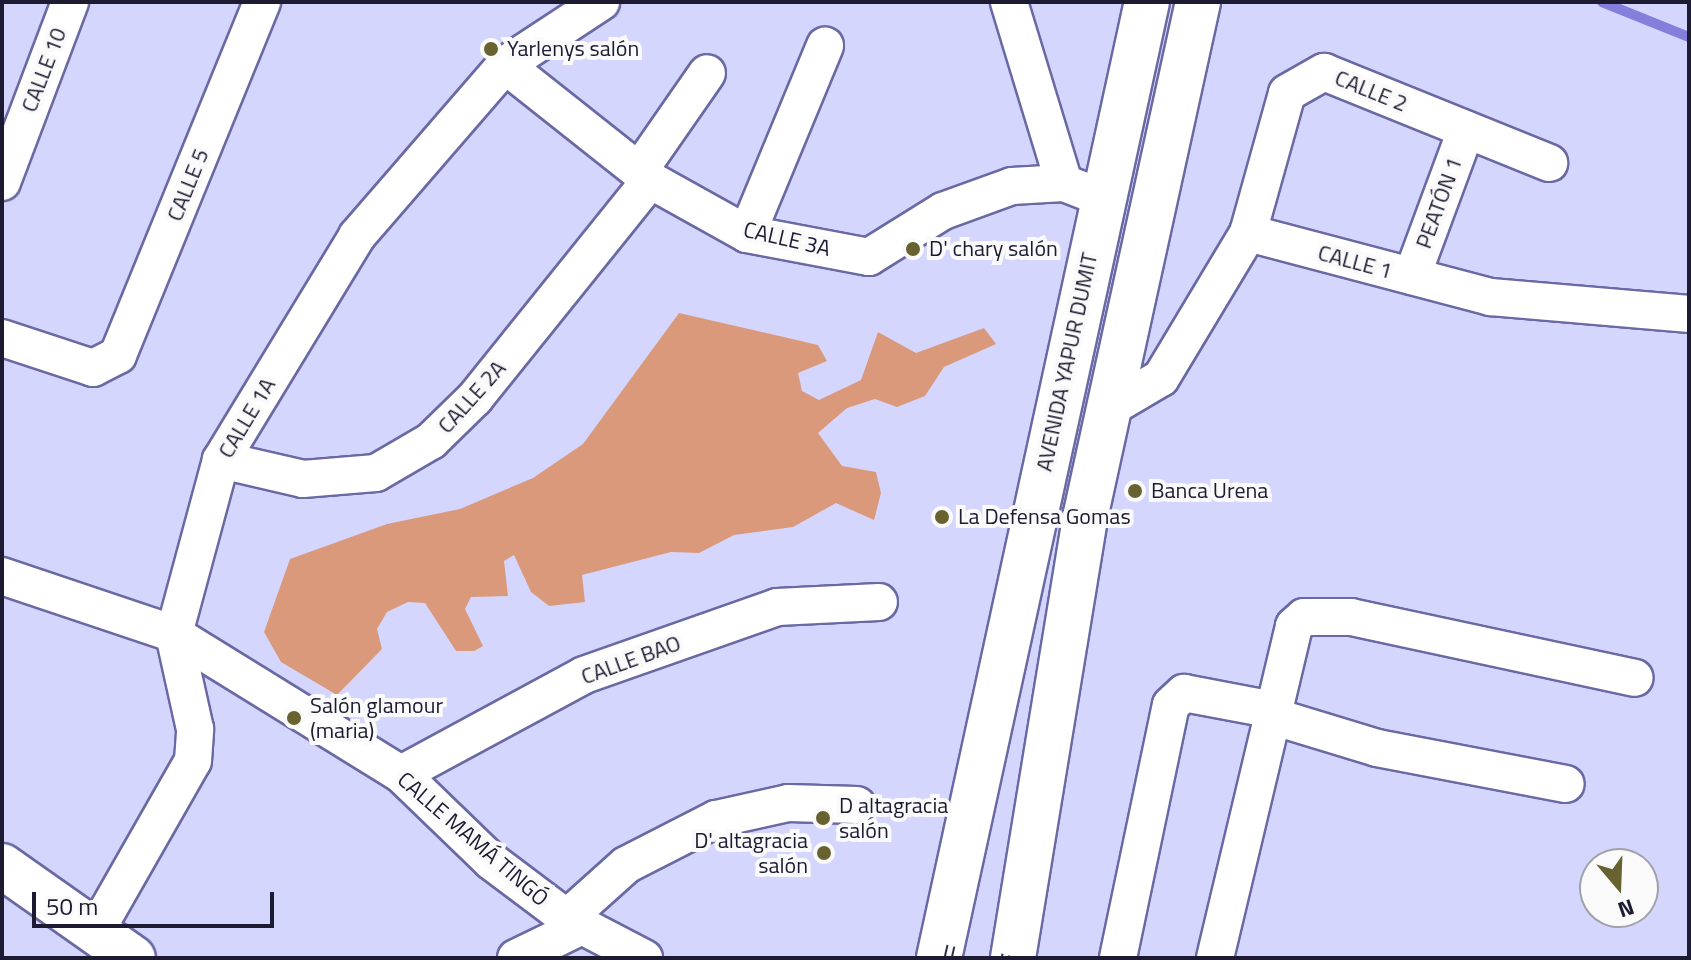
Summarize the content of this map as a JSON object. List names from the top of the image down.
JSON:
{
  "streets": {
    "main road": ["AVENIDA YAPUR DUMIT"],
    "street": [
      "CALLE 10",
      "CALLE 2",
      "CALLE 5",
      "PEATÓN 1",
      "CALLE 3A",
      "CALLE 1",
      "CALLE 2A",
      "CALLE 1A",
      "CALLE BAO",
      "CALLE MAMÁ TINGÓ"
    ]
  },
  "crossings": [
    ["CALLE 2", "PEATÓN 1"],
    ["CALLE 2", "CALLE 1"],
    ["PEATÓN 1", "CALLE 1"],
    ["CALLE 3A", "AVENIDA YAPUR DUMIT"],
    ["CALLE 3A", "CALLE 2A"],
    ["CALLE 3A", "CALLE 1A"],
    ["CALLE 2A", "CALLE 1A"],
    ["CALLE 1A", "CALLE MAMÁ TINGÓ"],
    ["CALLE BAO", "CALLE MAMÁ TINGÓ"]
  ],
  "places": [
    "Yarlenys salón",
    "D' chary salón",
    "Banca Urena",
    "La Defensa Gomas",
    "Salón glamour (maria)",
    "D altagracia salón",
    "D' altagracia salón"
  ],
  "scale_bar": "50 m",
  "north": "bottom"
}
